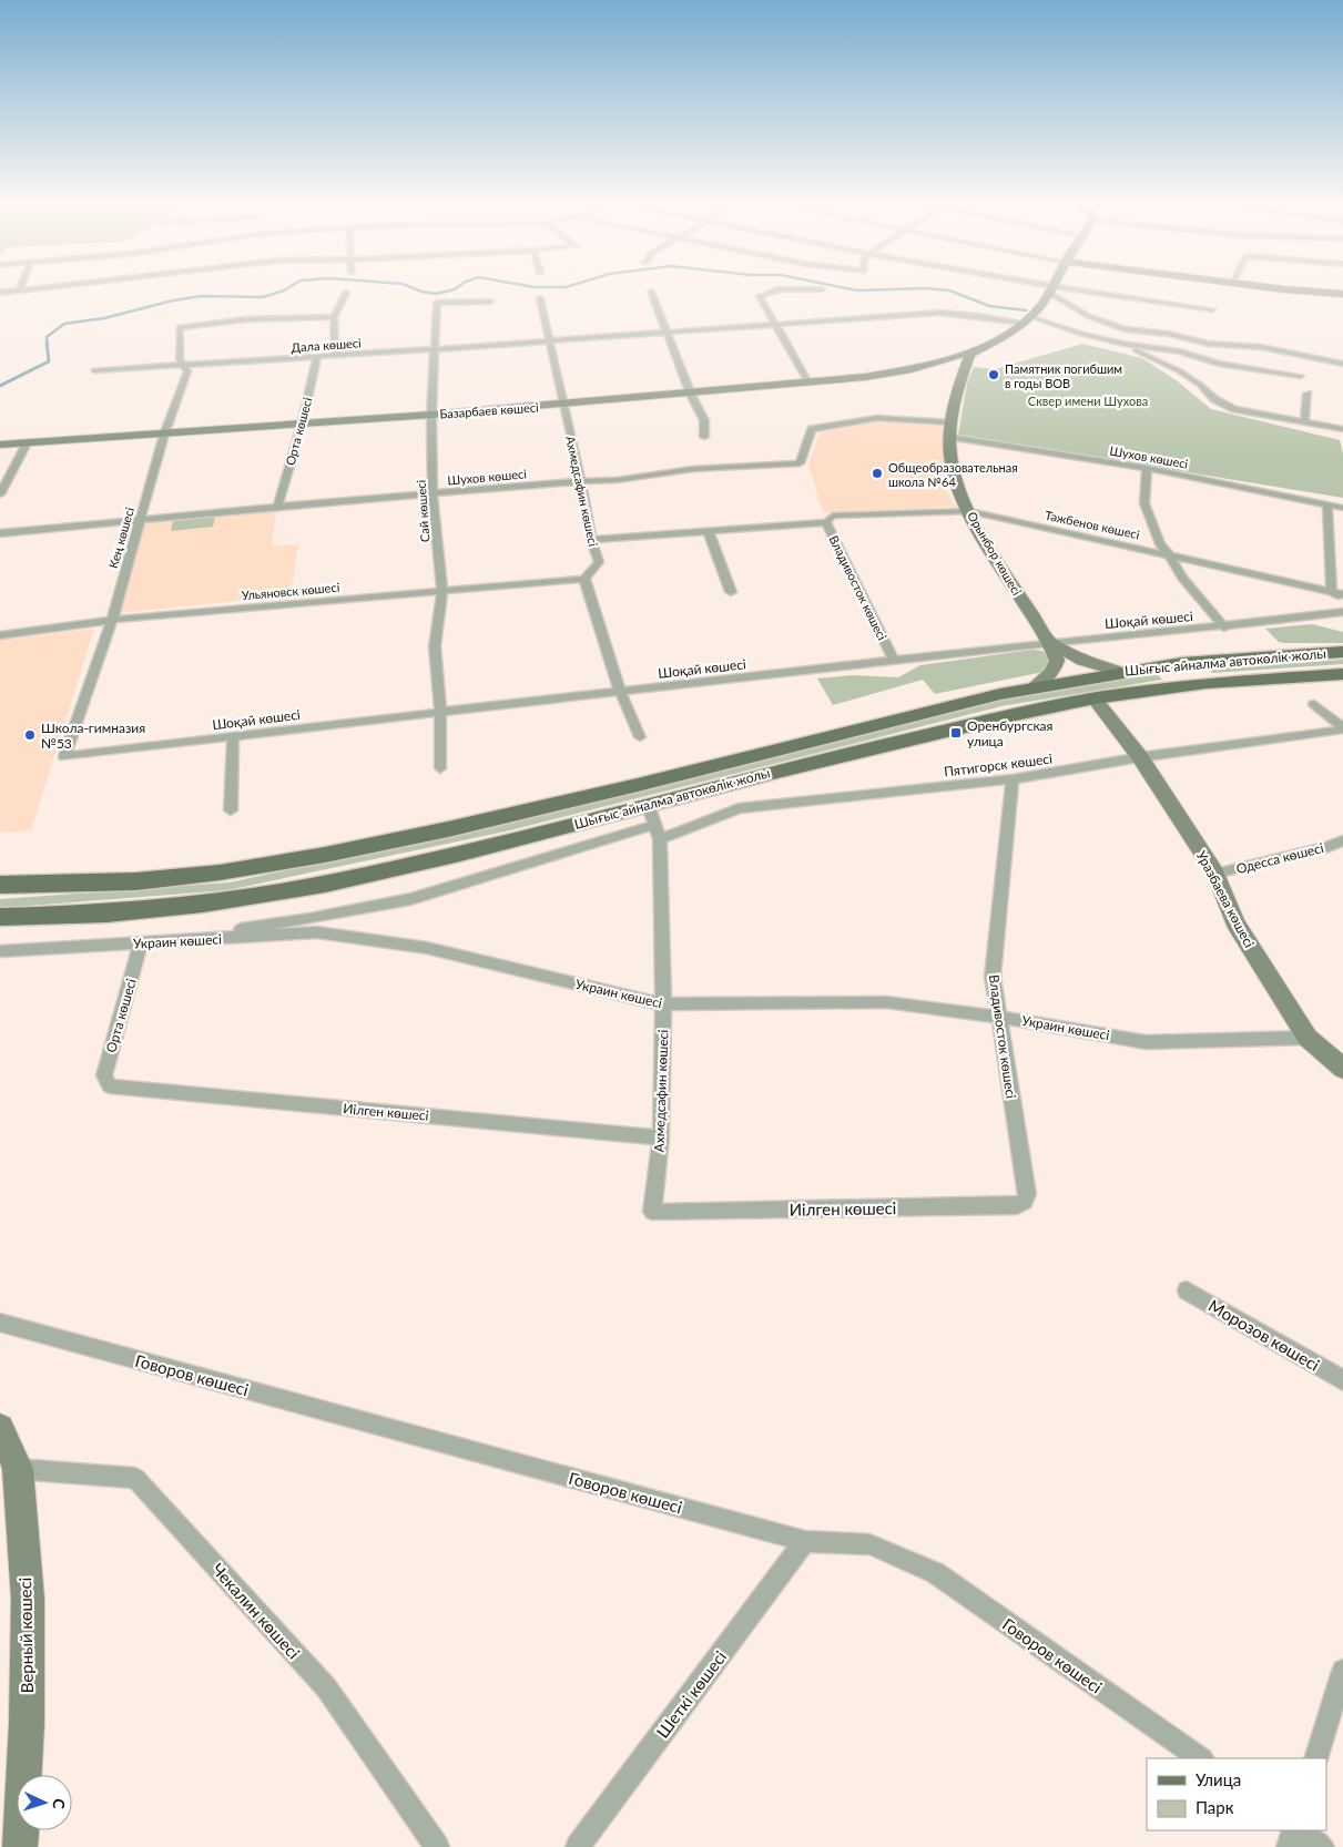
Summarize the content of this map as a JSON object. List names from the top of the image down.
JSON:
{
  "streets": {
    "main road": ["Шығыс айналма автокөлік жолы"],
    "street": [
      "Дала көшесі",
      "Базарбаев көшесі",
      "Орта көшесі",
      "Шухов көшесі",
      "Ахмедсафин көшесі",
      "Сай көшесі",
      "Тәжбенов көшесі",
      "Кең көшесі",
      "Орынбор көшесі",
      "Владивосток көшесі",
      "Ульяновск көшесі",
      "Шоқай көшесі",
      "Пятигорск көшесі",
      "Одесса көшесі",
      "Уразбаева көшесі",
      "Украин көшесі",
      "Иілген көшесі",
      "Морозов көшесі",
      "Говоров көшесі",
      "Чекалин көшесі",
      "Верный көшесі",
      "Шеткі көшесі"
    ]
  },
  "crossings": [
    ["Дала көшесі", "Орта көшесі"],
    ["Дала көшесі", "Ахмедсафин көшесі"],
    ["Дала көшесі", "Сай көшесі"],
    ["Дала көшесі", "Кең көшесі"],
    ["Базарбаев көшесі", "Орта көшесі"],
    ["Базарбаев көшесі", "Ахмедсафин көшесі"],
    ["Базарбаев көшесі", "Сай көшесі"],
    ["Базарбаев көшесі", "Кең көшесі"],
    ["Базарбаев көшесі", "Орынбор көшесі"],
    ["Орта көшесі", "Шухов көшесі"],
    ["Орта көшесі", "Пятигорск көшесі"],
    ["Орта көшесі", "Украин көшесі"],
    ["Орта көшесі", "Иілген көшесі"],
    ["Шухов көшесі", "Ахмедсафин көшесі"],
    ["Шухов көшесі", "Сай көшесі"],
    ["Шухов көшесі", "Кең көшесі"],
    ["Шухов көшесі", "Орынбор көшесі"],
    ["Ахмедсафин көшесі", "Тәжбенов көшесі"],
    ["Ахмедсафин көшесі", "Ульяновск көшесі"],
    ["Ахмедсафин көшесі", "Шығыс айналма автокөлік жолы"],
    ["Ахмедсафин көшесі", "Пятигорск көшесі"],
    ["Ахмедсафин көшесі", "Украин көшесі"],
    ["Ахмедсафин көшесі", "Иілген көшесі"],
    ["Сай көшесі", "Ульяновск көшесі"],
    ["Сай көшесі", "Шоқай көшесі"],
    ["Тәжбенов көшесі", "Орынбор көшесі"],
    ["Тәжбенов көшесі", "Владивосток көшесі"],
    ["Кең көшесі", "Ульяновск көшесі"],
    ["Кең көшесі", "Шоқай көшесі"],
    ["Орынбор көшесі", "Шоқай көшесі"],
    ["Владивосток көшесі", "Шоқай көшесі"],
    ["Владивосток көшесі", "Пятигорск көшесі"],
    ["Владивосток көшесі", "Украин көшесі"],
    ["Владивосток көшесі", "Иілген көшесі"],
    ["Шығыс айналма автокөлік жолы", "Пятигорск көшесі"],
    ["Шығыс айналма автокөлік жолы", "Уразбаева көшесі"],
    ["Пятигорск көшесі", "Уразбаева көшесі"],
    ["Пятигорск көшесі", "Украин көшесі"],
    ["Одесса көшесі", "Уразбаева көшесі"],
    ["Уразбаева көшесі", "Украин көшесі"],
    ["Говоров көшесі", "Шеткі көшесі"],
    ["Чекалин көшесі", "Верный көшесі"]
  ],
  "parks": ["Сквер имени Шухова"],
  "places": {
    "other": ["Памятник погибшим в годы ВОВ", "Общеобразовательная школа №64", "Школа-гимназия №53"],
    "transit": ["Оренбургская улица"]
  },
  "legend": ["Улица", "Парк"],
  "north": "right"
}
